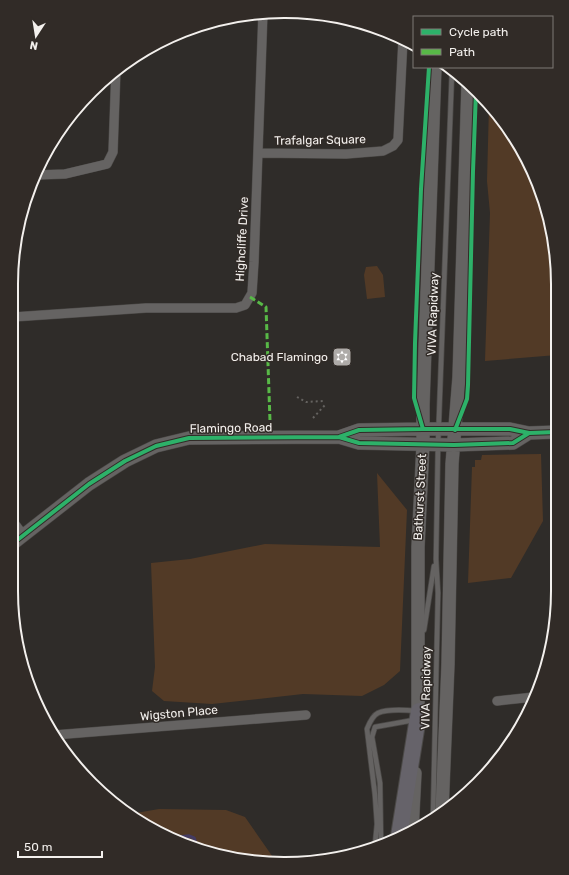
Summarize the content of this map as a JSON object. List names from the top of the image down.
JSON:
{
  "streets": {
    "main road": ["Flamingo Road", "Bathurst Street"],
    "street": ["Trafalgar Square", "Highcliffe Drive", "Wigston Place"],
    "lane": ["VIVA Rapidway"]
  },
  "crossings": [
    ["Trafalgar Square", "Highcliffe Drive"],
    ["VIVA Rapidway", "Flamingo Road"],
    ["VIVA Rapidway", "Bathurst Street"],
    ["Flamingo Road", "Bathurst Street"]
  ],
  "places": {
    "synagogue": ["Chabad Flamingo"]
  },
  "legend": ["Cycle path", "Path"],
  "scale_bar": "50 m",
  "north": "bottom"
}
